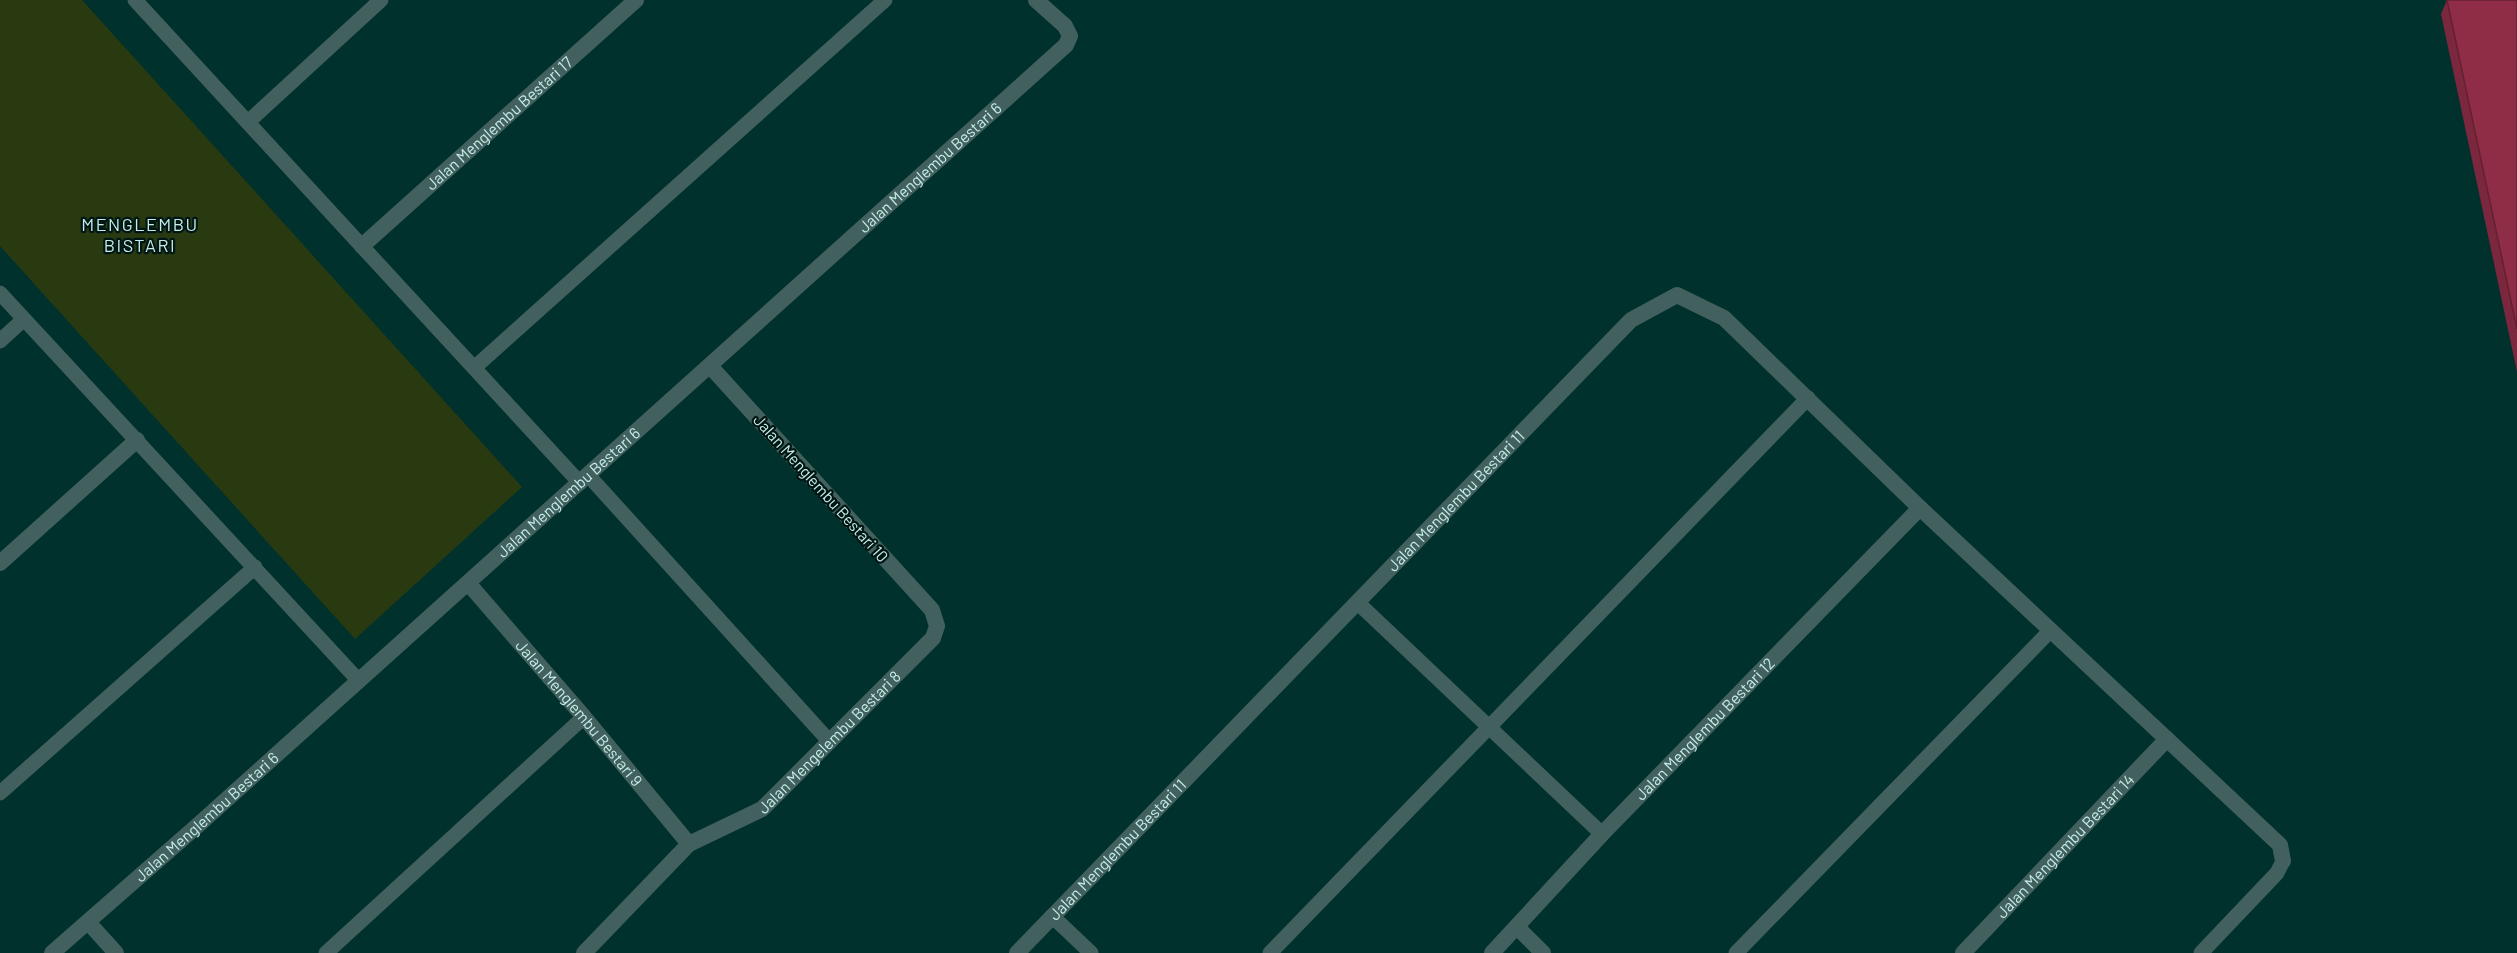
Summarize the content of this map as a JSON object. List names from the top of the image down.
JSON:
{
  "streets": {
    "street": [
      "Jalan Menglembu Bestari 17",
      "Jalan Menglembu Bestari 6",
      "Jalan Menglembu Bestari 10",
      "Jalan Menglembu Bestari 11",
      "Jalan Menglembu Bestari 9",
      "Jalan Menglembu Bestari 12",
      "Jalan Mengelembu Bestari 8",
      "Jalan Menglembu Bestari 14"
    ]
  },
  "crossings": [
    ["Jalan Menglembu Bestari 6", "Jalan Menglembu Bestari 10"],
    ["Jalan Menglembu Bestari 6", "Jalan Menglembu Bestari 9"],
    ["Jalan Menglembu Bestari 10", "Jalan Mengelembu Bestari 8"],
    ["Jalan Menglembu Bestari 11", "Jalan Menglembu Bestari 12"],
    ["Jalan Menglembu Bestari 11", "Jalan Menglembu Bestari 14"],
    ["Jalan Menglembu Bestari 9", "Jalan Mengelembu Bestari 8"]
  ],
  "districts": ["MENGLEMBU BISTARI"]
}
